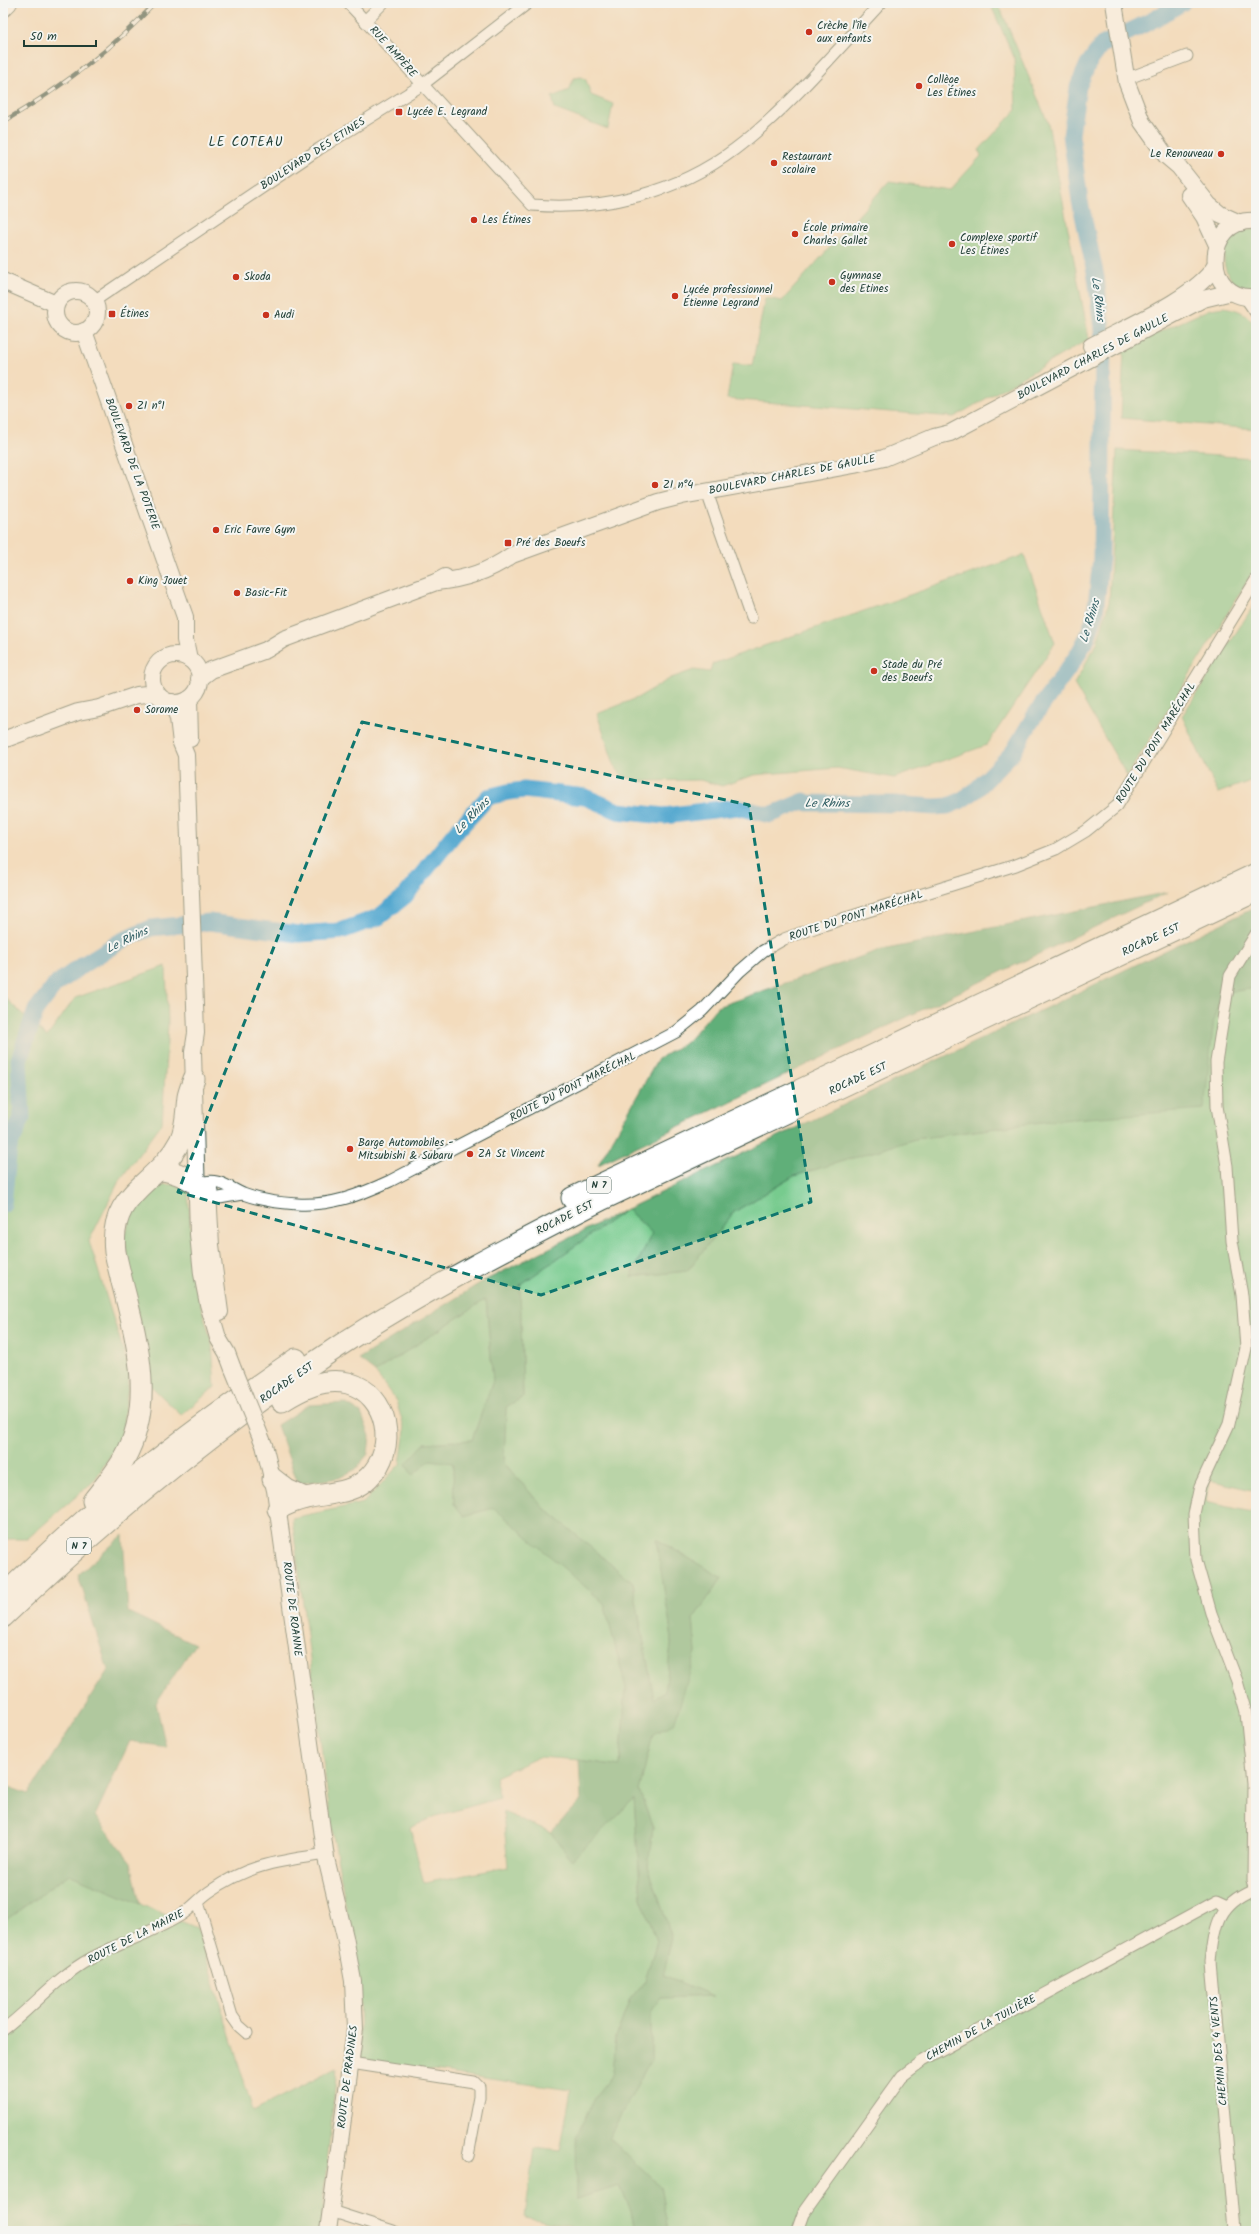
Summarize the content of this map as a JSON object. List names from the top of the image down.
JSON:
{
  "streets": {
    "highway": ["ROCADE EST", "N 7"],
    "street": [
      "RUE AMPÈRE",
      "BOULEVARD DES ETINES",
      "BOULEVARD CHARLES DE GAULLE",
      "BOULEVARD DE LA POTERIE",
      "ROUTE DU PONT MARÉCHAL",
      "ROUTE DE ROANNE",
      "ROUTE DE LA MAIRIE",
      "CHEMIN DE LA TUILIÈRE",
      "CHEMIN DES 4 VENTS",
      "ROUTE DE PRADINES"
    ]
  },
  "crossings": [
    ["RUE AMPÈRE", "BOULEVARD DES ETINES"],
    ["BOULEVARD DES ETINES", "BOULEVARD DE LA POTERIE"],
    ["BOULEVARD CHARLES DE GAULLE", "BOULEVARD DE LA POTERIE"],
    ["ROUTE DU PONT MARÉCHAL", "ROUTE DE ROANNE"],
    ["ROUTE DE ROANNE", "ROUTE DE LA MAIRIE"],
    ["ROUTE DE ROANNE", "ROUTE DE PRADINES"],
    ["ROUTE DE LA MAIRIE", "ROUTE DE PRADINES"],
    ["CHEMIN DE LA TUILIÈRE", "CHEMIN DES 4 VENTS"]
  ],
  "districts": ["LE COTEAU"],
  "water": ["Le Rhins"],
  "places": {
    "other": [
      "Crèche l'île aux enfants",
      "Collège Les Étines",
      "Le Renouveau",
      "Restaurant scolaire",
      "Les Étines",
      "École primaire Charles Gallet",
      "Complexe sportif Les Étines",
      "Skoda",
      "Gymnase des Etines",
      "Lycée professionnel Étienne Legrand",
      "Audi",
      "ZI n°1",
      "ZI n°4",
      "Eric Favre Gym",
      "King Jouet",
      "Basic-Fit",
      "Stade du Pré des Boeufs",
      "Sorome",
      "Barge Automobiles - Mitsubishi & Subaru",
      "ZA St Vincent"
    ],
    "transit": ["Lycée E. Legrand", "Étines", "Pré des Boeufs"]
  },
  "scale_bar": "50 m"
}
